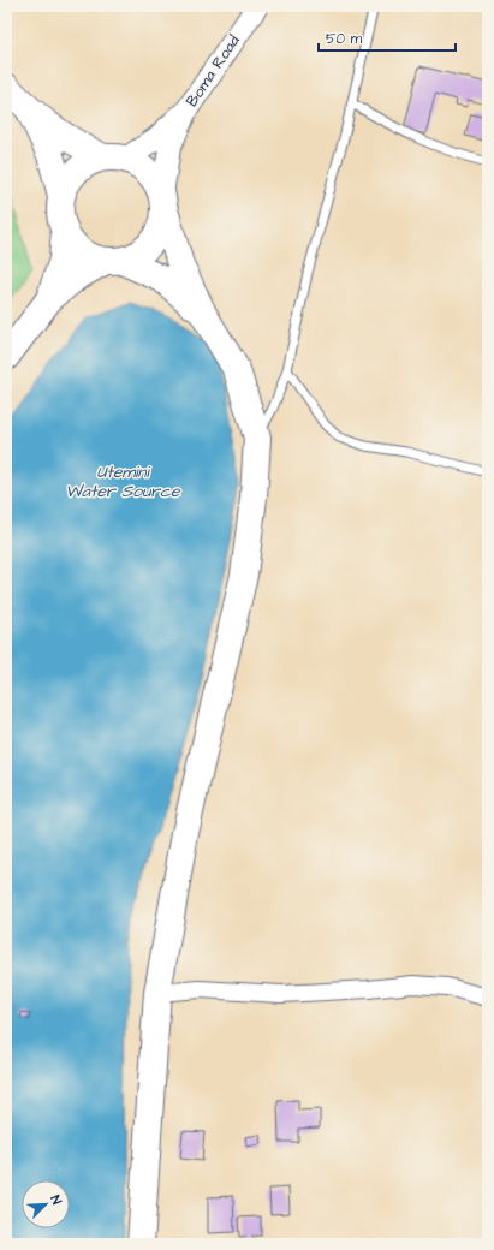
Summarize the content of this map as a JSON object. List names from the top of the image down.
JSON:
{
  "streets": {
    "street": ["Boma Road"]
  },
  "water": ["Utemini Water Source"],
  "scale_bar": "50 m",
  "north": "top right"
}
